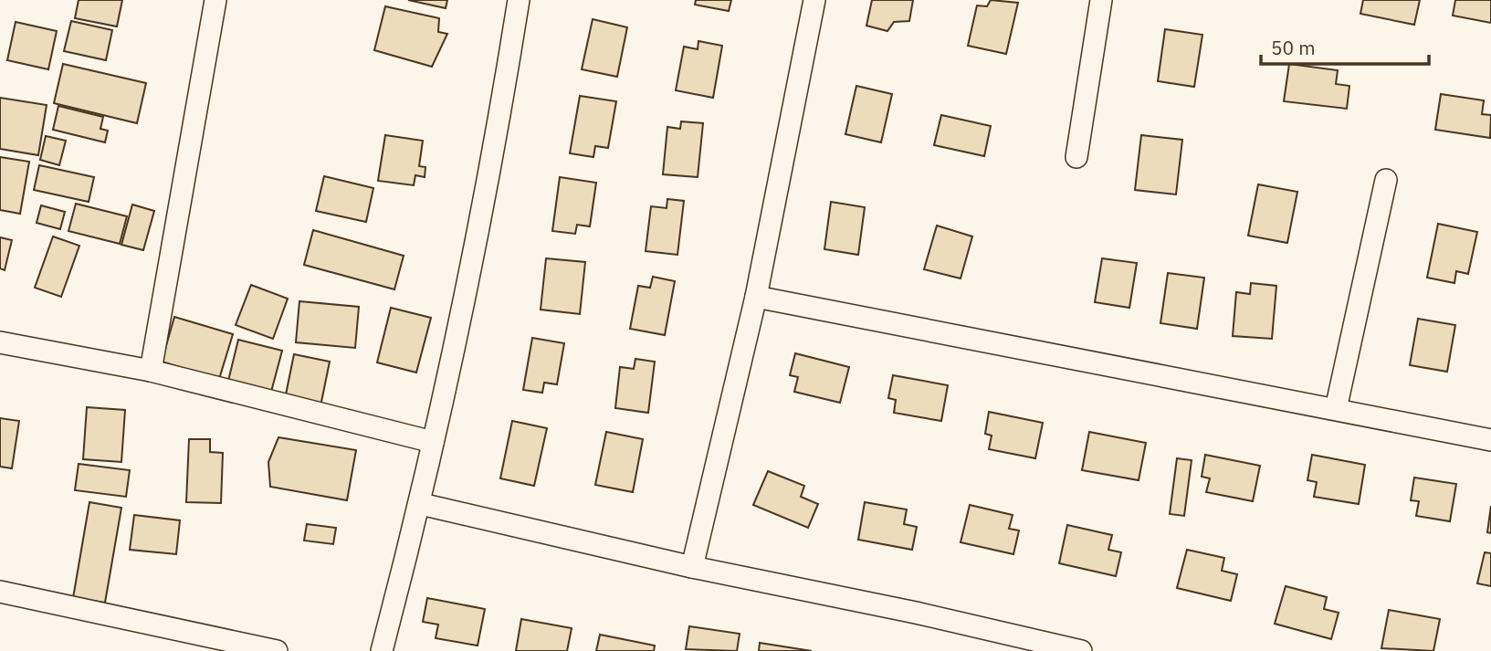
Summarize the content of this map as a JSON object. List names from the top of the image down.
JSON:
{
  "scale_bar": "50 m"
}
